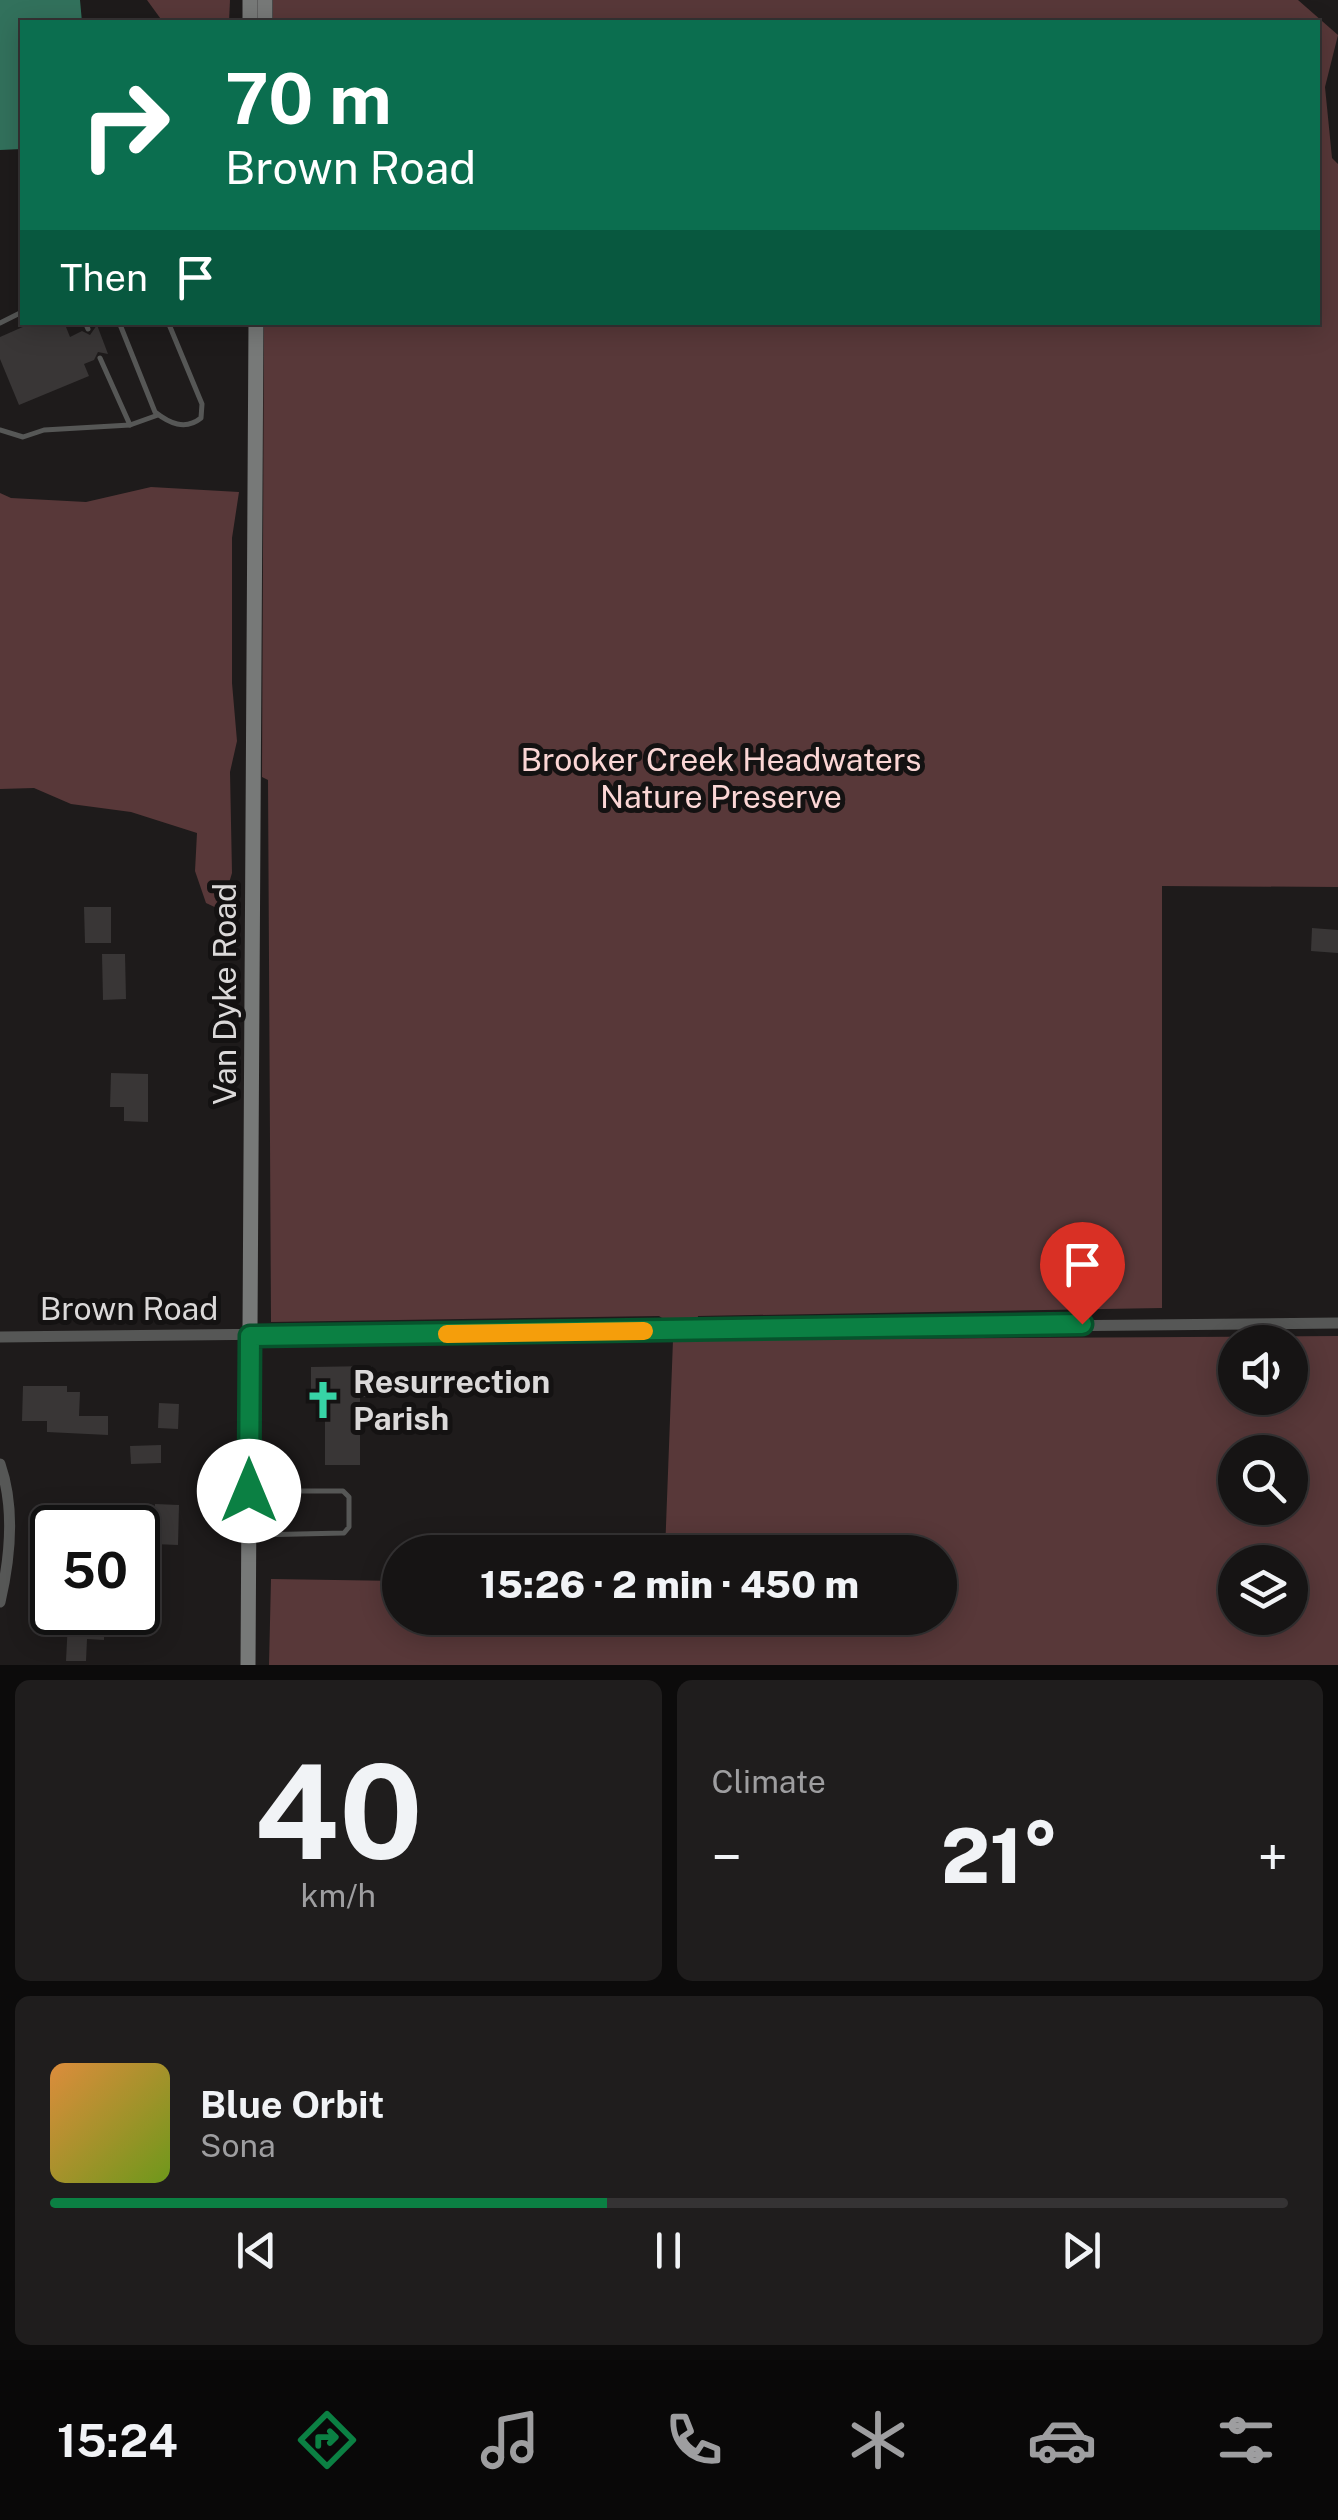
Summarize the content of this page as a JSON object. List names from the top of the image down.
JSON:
{
  "streets": {
    "main road": ["Van Dyke Road"],
    "street": ["Brown Road"]
  },
  "crossings": [
    ["Van Dyke Road", "Brown Road"]
  ],
  "parks": ["Brooker Creek Headwaters Nature Preserve"],
  "places": {
    "church": ["Resurrection Parish"]
  },
  "page": {
    "turn": ["70 m", "Brown Road"],
    "then": "Then",
    "limit": "50",
    "trip": "15:26 · 2 min · 450 m",
    "tile": [
      ["40", "km/h"],
      "Climate"
    ],
    "heat": ["−", "21°", "+"],
    "song": ["Blue Orbit", "Sona"],
    "tabs": "15:24"
  }
}
